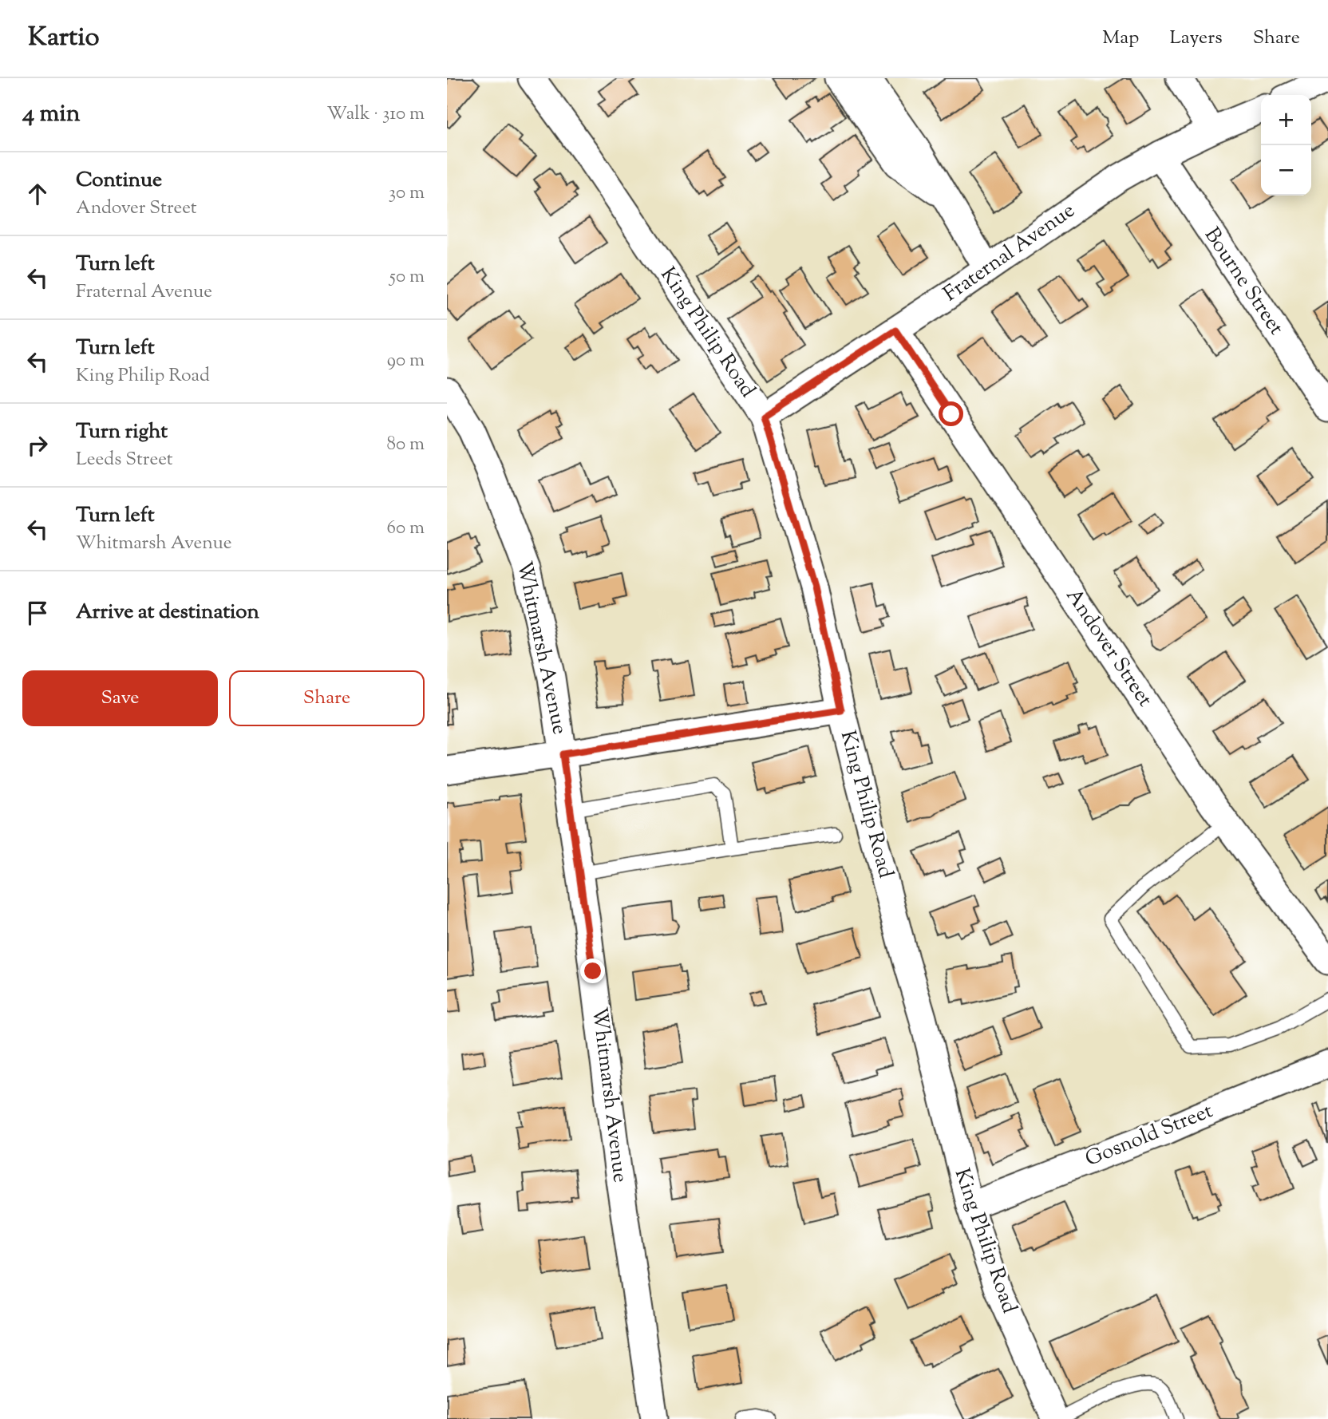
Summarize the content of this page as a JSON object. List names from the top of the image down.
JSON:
{
  "streets": {
    "street": [
      "Fraternal Avenue",
      "Bourne Street",
      "King Philip Road",
      "Whitmarsh Avenue",
      "Andover Street",
      "Gosnold Street"
    ]
  },
  "crossings": [
    ["Fraternal Avenue", "Bourne Street"],
    ["Fraternal Avenue", "King Philip Road"],
    ["Fraternal Avenue", "Andover Street"],
    ["King Philip Road", "Gosnold Street"]
  ],
  "page": {
    "header": "Kartio",
    "nav": ["Map", "Layers", "Share"],
    "heading": ["4 min", "Walk · 310 m"],
    "map_buttons": ["+", "−"],
    "list": [
      ["Continue", "Andover Street", "30 m"],
      ["Turn left", "Fraternal Avenue", "50 m"],
      ["Turn left", "King Philip Road", "90 m"],
      ["Turn right", "Leeds Street", "80 m"],
      ["Turn left", "Whitmarsh Avenue", "60 m"],
      "Arrive at destination"
    ],
    "buttons": ["Save", "Share"]
  }
}
